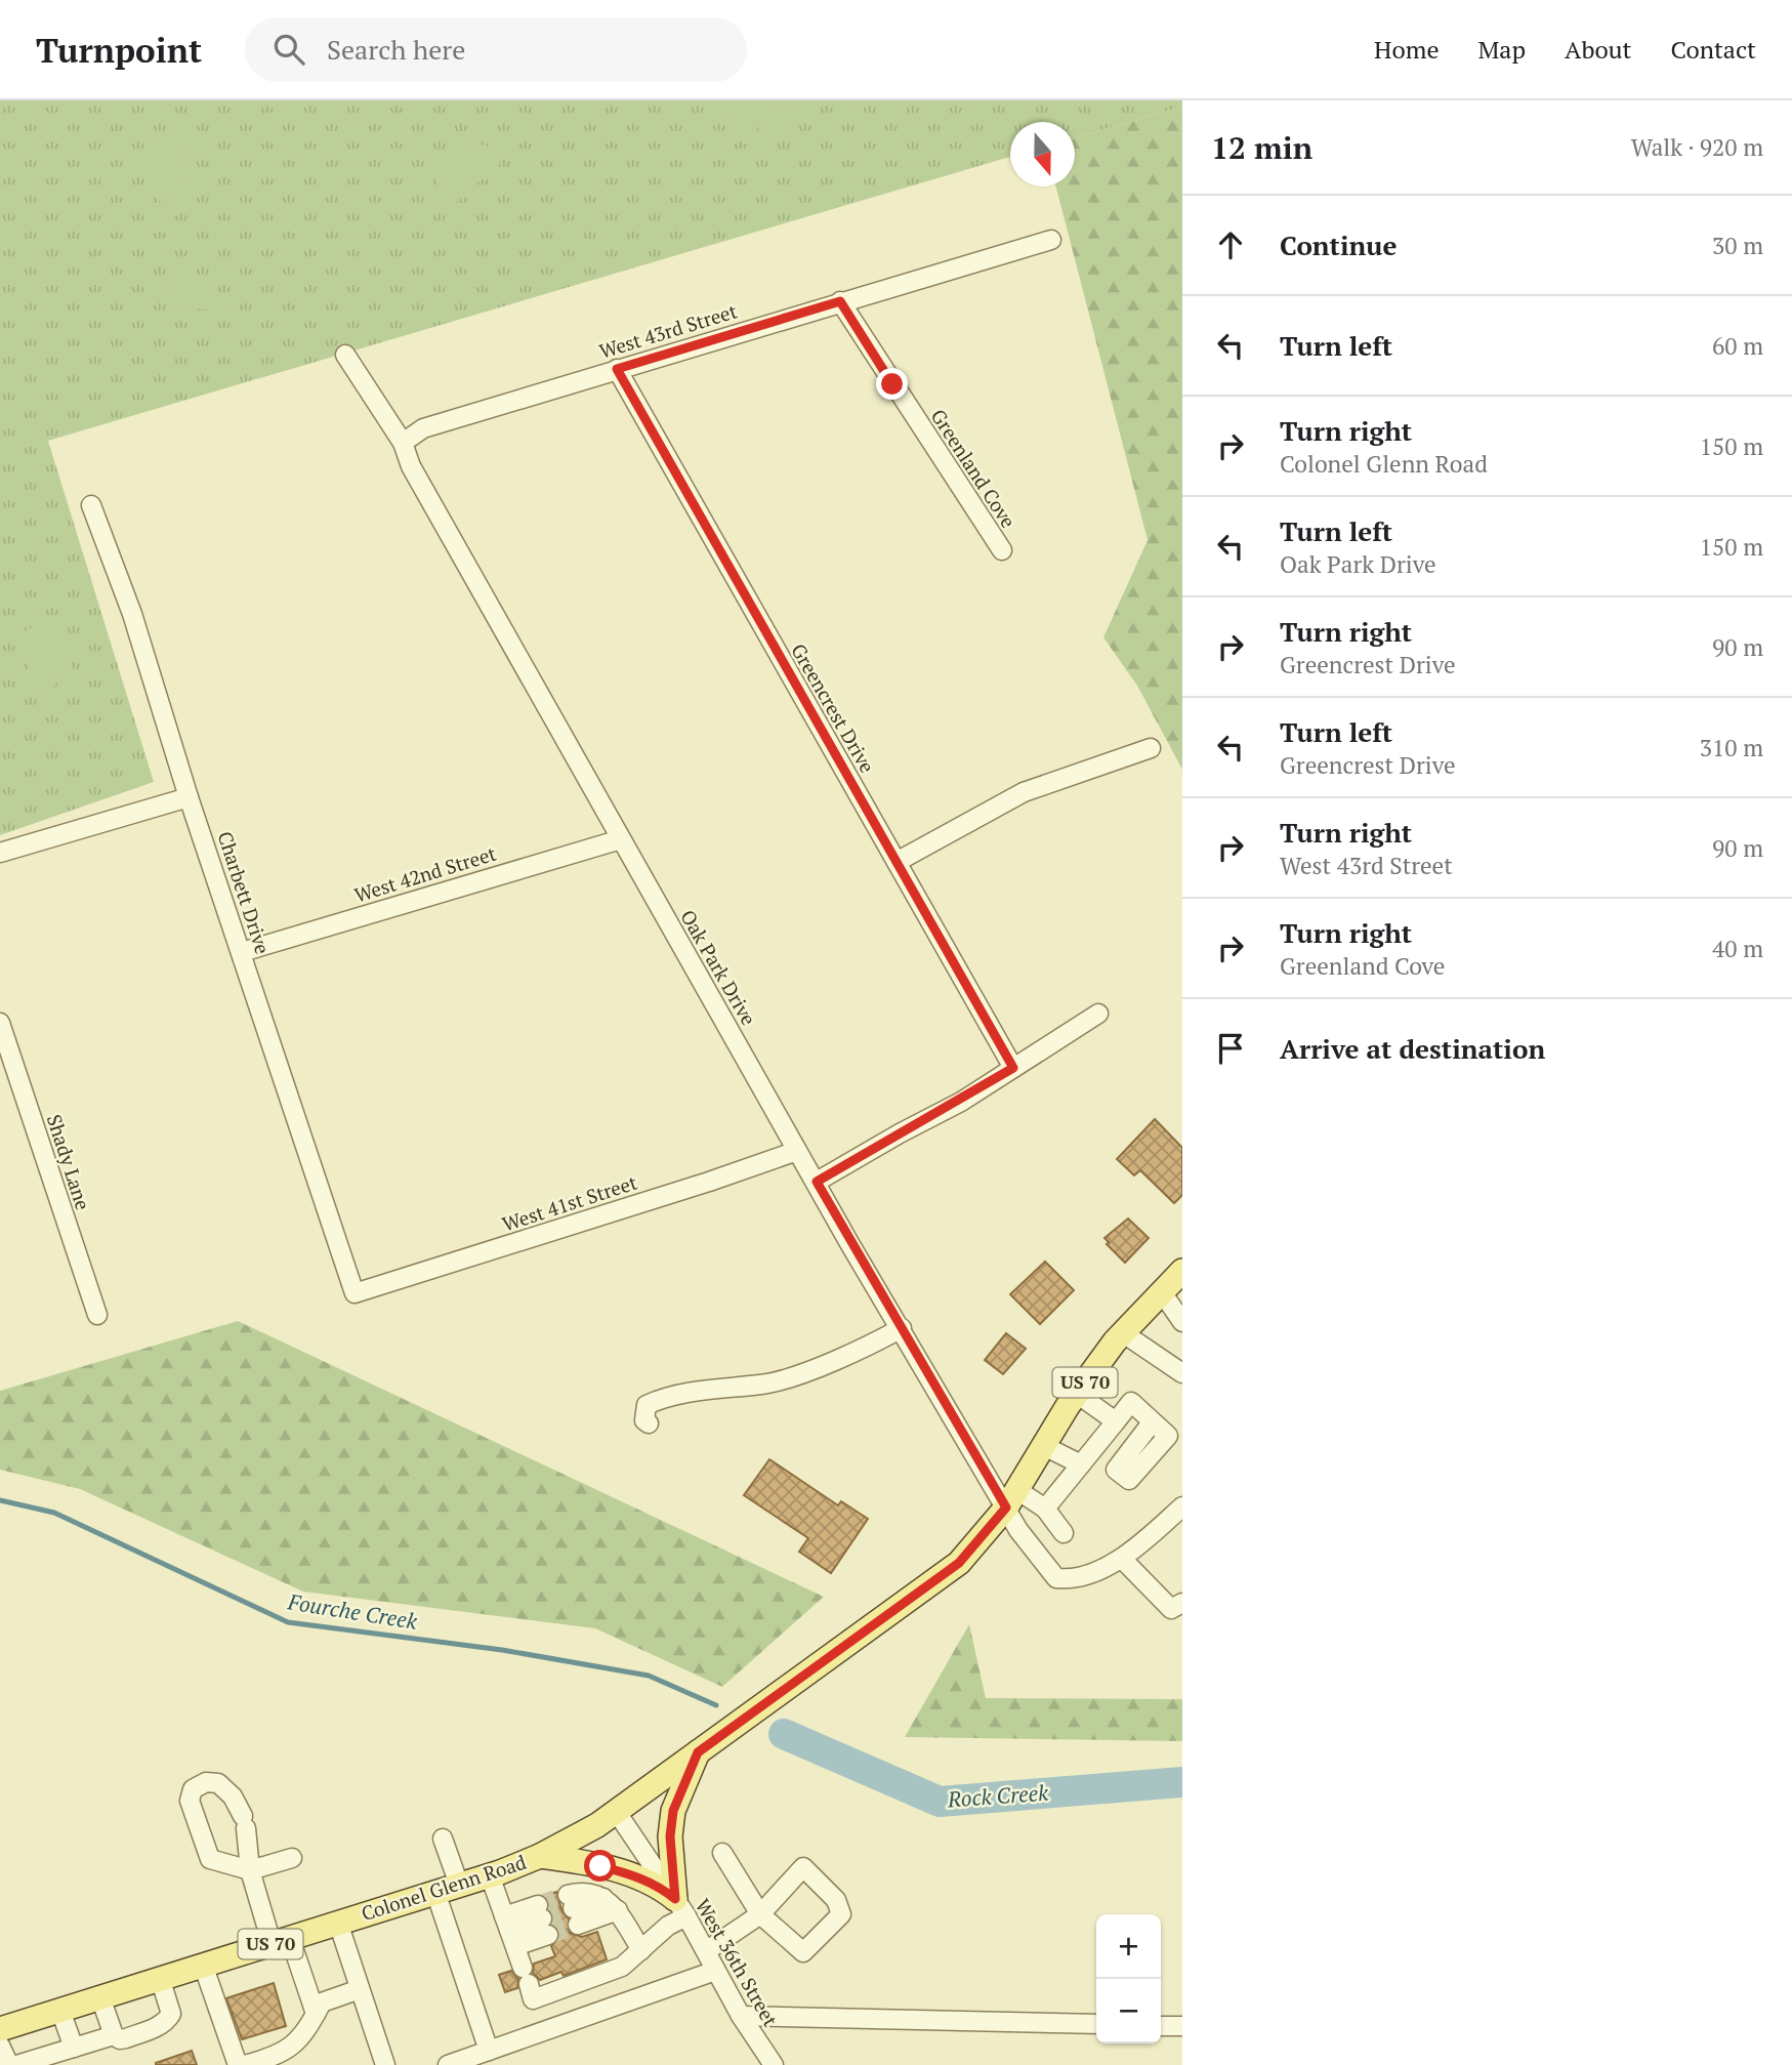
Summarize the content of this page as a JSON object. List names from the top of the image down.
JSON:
{
  "streets": {
    "main road": ["US 70", "Colonel Glenn Road"],
    "street": [
      "West 43rd Street",
      "Greenland Cove",
      "Greencrest Drive",
      "West 42nd Street",
      "Charbett Drive",
      "Oak Park Drive",
      "Shady Lane",
      "West 41st Street",
      "West 36th Street"
    ]
  },
  "crossings": [
    ["West 43rd Street", "Greenland Cove"],
    ["West 43rd Street", "Greencrest Drive"],
    ["West 43rd Street", "Oak Park Drive"],
    ["West 42nd Street", "Charbett Drive"],
    ["West 42nd Street", "Oak Park Drive"],
    ["Charbett Drive", "West 41st Street"],
    ["Oak Park Drive", "West 41st Street"],
    ["Oak Park Drive", "Colonel Glenn Road"],
    ["Colonel Glenn Road", "West 36th Street"]
  ],
  "water": ["Fourche Creek", "Rock Creek"],
  "north": "bottom",
  "page": {
    "header": "Turnpoint",
    "search": "Search here",
    "nav": [
      "Home",
      "Map",
      "About",
      "Contact"
    ],
    "heading": ["12 min", "Walk · 920 m"],
    "list": [
      ["Continue", "30 m"],
      ["Turn left", "60 m"],
      ["Turn right", "Colonel Glenn Road", "150 m"],
      ["Turn left", "Oak Park Drive", "150 m"],
      ["Turn right", "Greencrest Drive", "90 m"],
      ["Turn left", "Greencrest Drive", "310 m"],
      ["Turn right", "West 43rd Street", "90 m"],
      ["Turn right", "Greenland Cove", "40 m"],
      "Arrive at destination"
    ],
    "map_buttons": ["+", "−"]
  }
}
